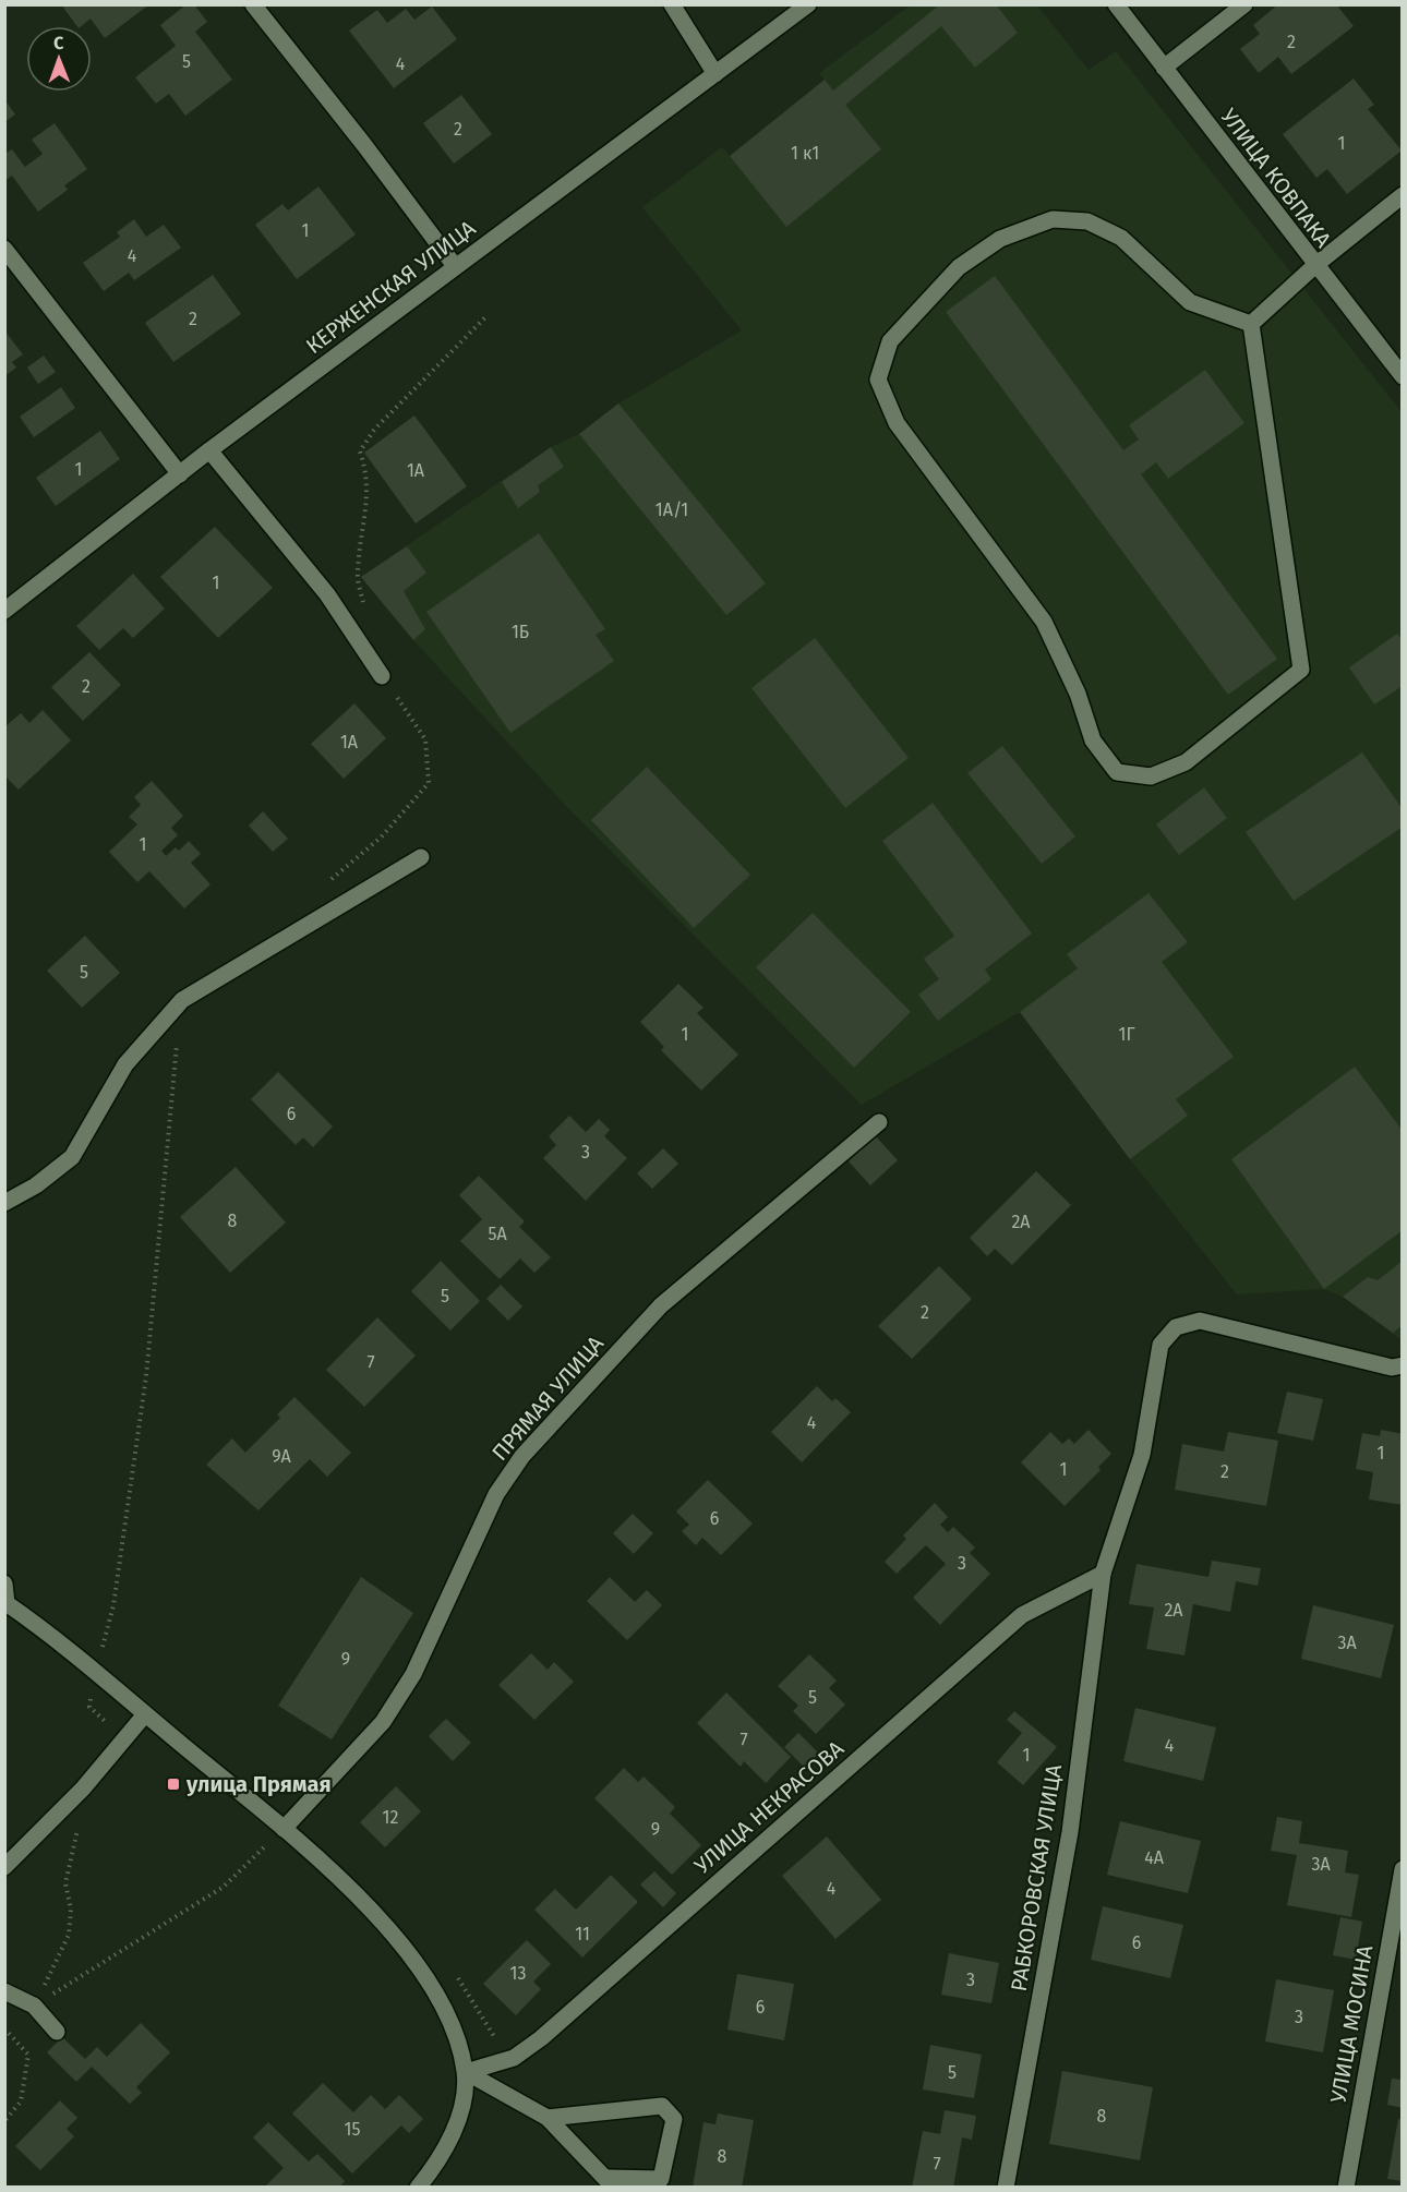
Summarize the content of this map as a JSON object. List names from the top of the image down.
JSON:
{
  "streets": {
    "street": [
      "УЛИЦА КОВПАКА",
      "КЕРЖЕНСКАЯ УЛИЦА",
      "ПРЯМАЯ УЛИЦА",
      "УЛИЦА НЕКРАСОВА",
      "РАБКОРОВСКАЯ УЛИЦА",
      "УЛИЦА МОСИНА"
    ]
  },
  "crossings": [
    ["УЛИЦА НЕКРАСОВА", "РАБКОРОВСКАЯ УЛИЦА"]
  ],
  "places": {
    "transit": ["улица Прямая"]
  },
  "house_numbers": [
    "2",
    "5",
    "4",
    "2",
    "1",
    "1 к1",
    "1",
    "4",
    "2",
    "1",
    "1А",
    "1А/1",
    "1",
    "1Б",
    "2",
    "1А",
    "1",
    "5",
    "1",
    "1Г",
    "6",
    "3",
    "8",
    "2А",
    "5А",
    "5",
    "2",
    "7",
    "4",
    "1",
    "9А",
    "1",
    "2",
    "6",
    "3",
    "2А",
    "3А",
    "9",
    "5",
    "7",
    "4",
    "1",
    "12",
    "9",
    "4А",
    "3А",
    "4",
    "11",
    "6",
    "13",
    "3",
    "6",
    "3",
    "5",
    "8",
    "15",
    "8",
    "7"
  ],
  "north": "top"
}
